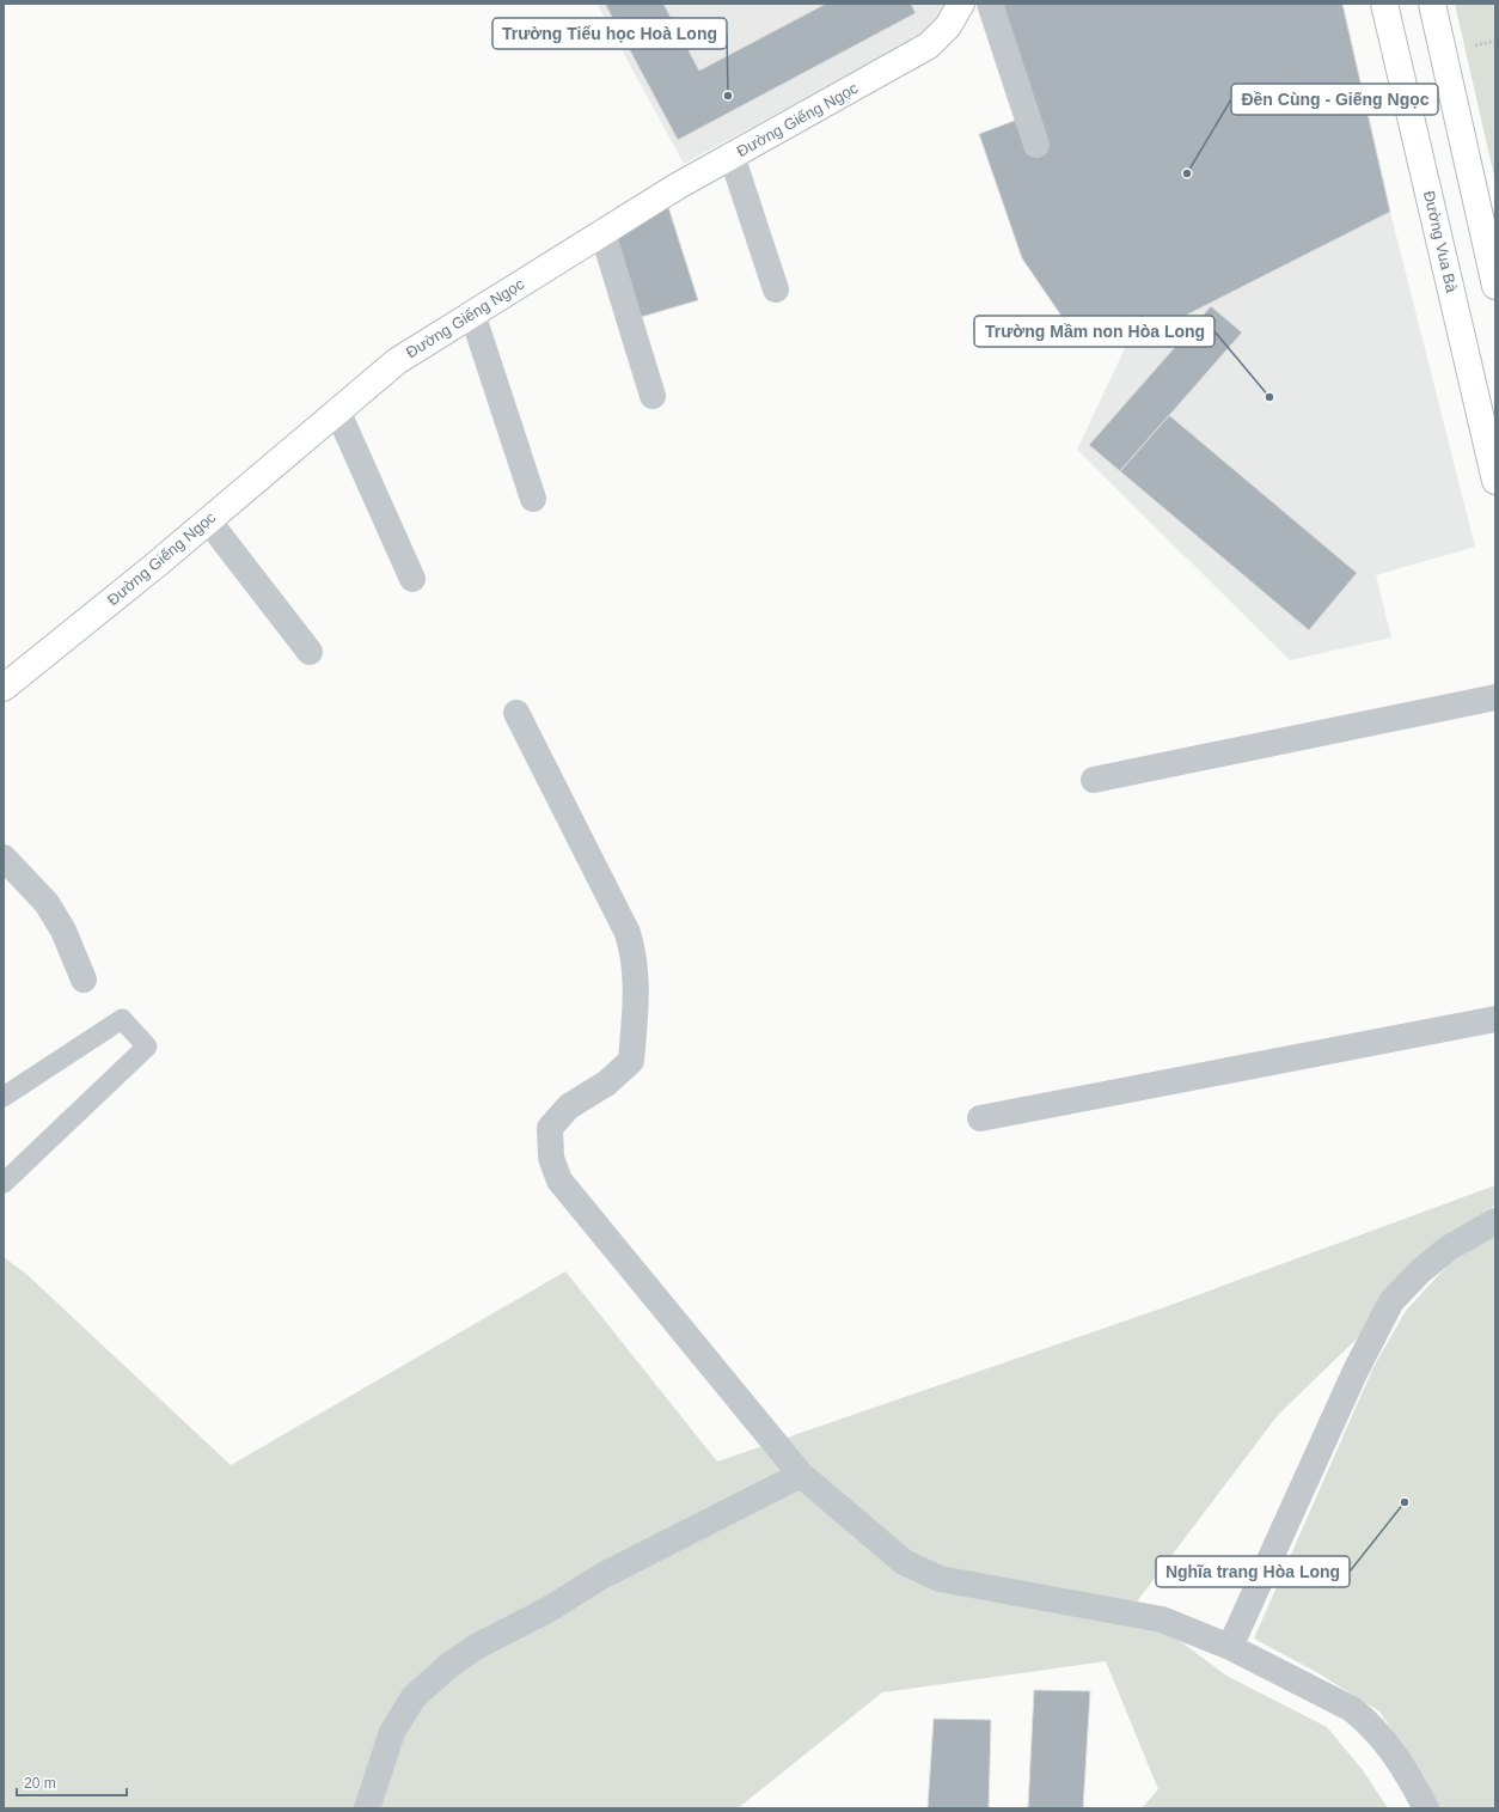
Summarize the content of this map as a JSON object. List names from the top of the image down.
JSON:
{
  "streets": {
    "main road": ["Đường Giếng Ngọc", "Đường Vua Bà"]
  },
  "places": [
    "Trường Tiểu học Hoà Long",
    "Đền Cùng - Giếng Ngọc",
    "Trường Mầm non Hòa Long",
    "Nghĩa trang Hòa Long"
  ],
  "scale_bar": "20 m"
}
